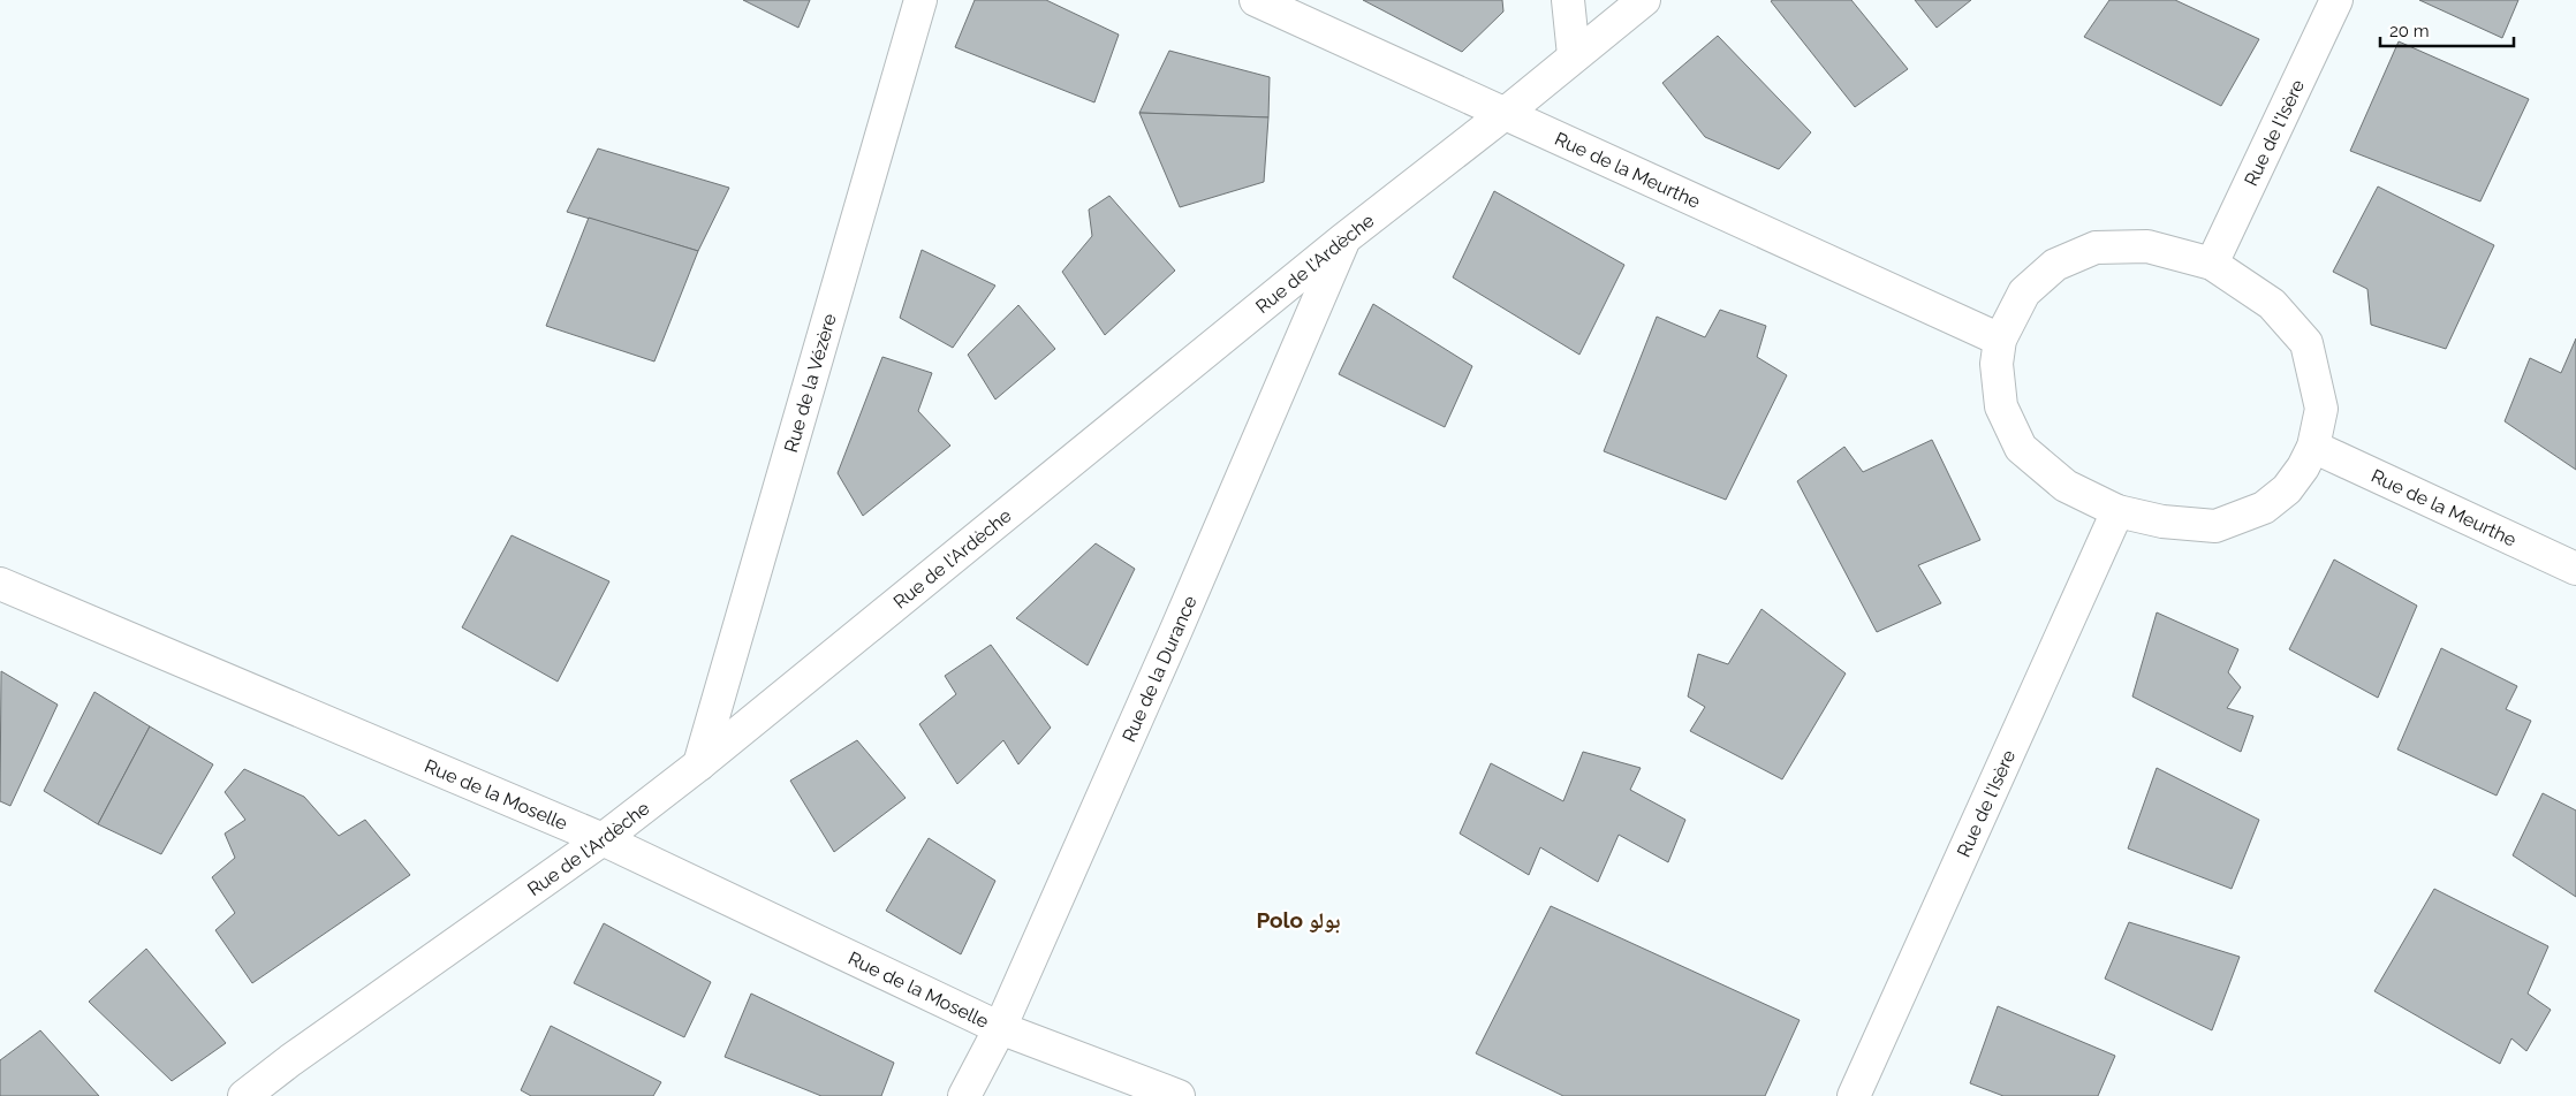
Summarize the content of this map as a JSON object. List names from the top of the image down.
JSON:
{
  "streets": {
    "street": [
      "Rue de l'Isère",
      "Rue de la Meurthe",
      "Rue de l'Ardèche",
      "Rue de la Vézère",
      "Rue de la Durance",
      "Rue de la Moselle"
    ]
  },
  "crossings": [
    ["Rue de la Meurthe", "Rue de l'Ardèche"],
    ["Rue de l'Ardèche", "Rue de la Vézère"],
    ["Rue de l'Ardèche", "Rue de la Durance"],
    ["Rue de l'Ardèche", "Rue de la Moselle"],
    ["Rue de la Durance", "Rue de la Moselle"]
  ],
  "districts": ["Polo بولو"],
  "scale_bar": "20 m"
}
